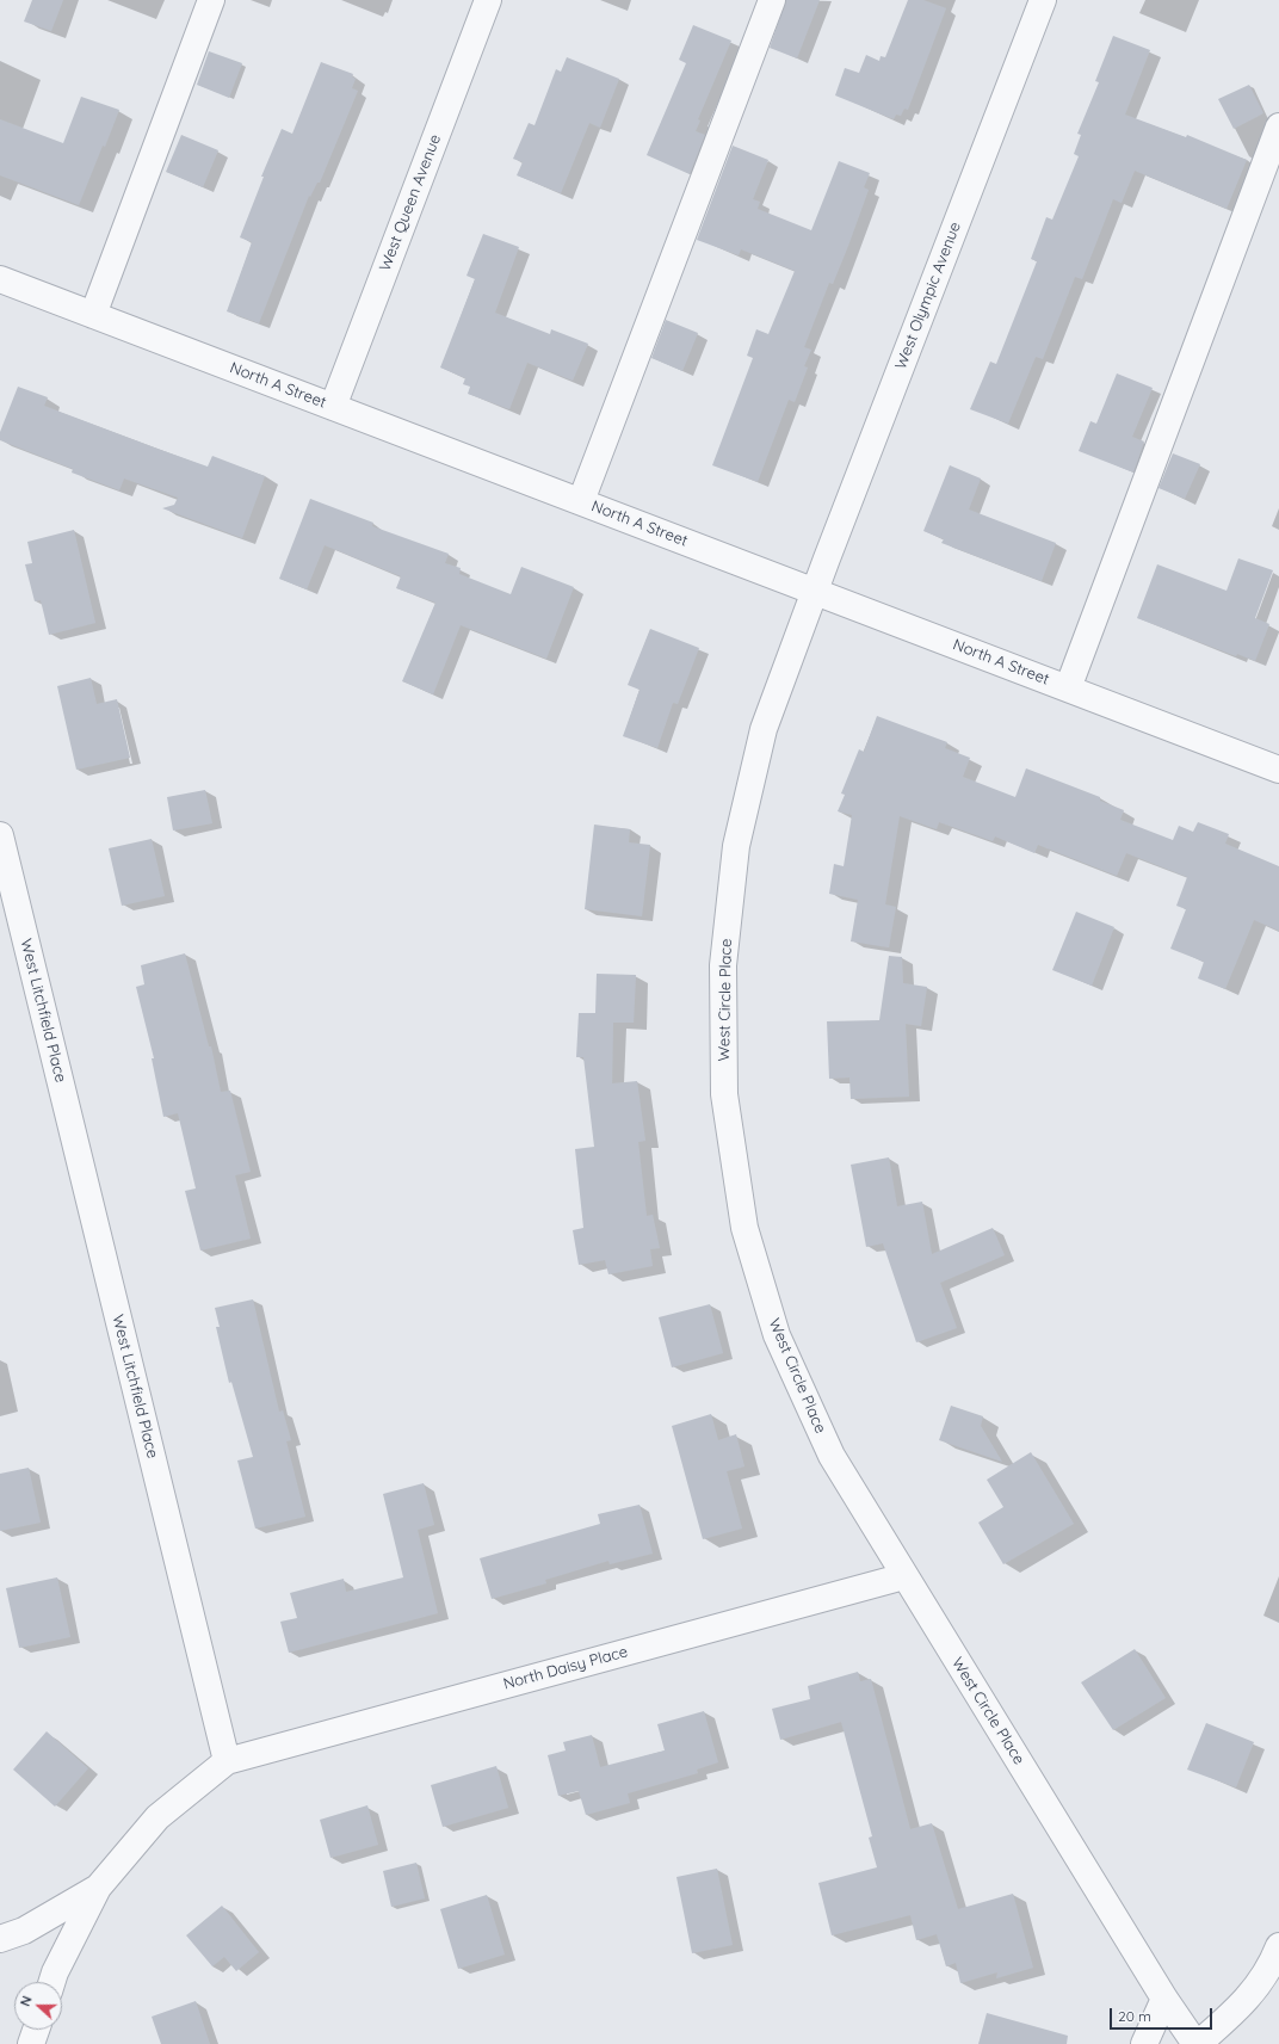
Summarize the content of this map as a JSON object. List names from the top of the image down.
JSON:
{
  "streets": {
    "street": [
      "West Queen Avenue",
      "West Olympic Avenue",
      "North A Street",
      "West Circle Place",
      "West Litchfield Place",
      "North Daisy Place"
    ]
  },
  "crossings": [
    ["West Queen Avenue", "North A Street"],
    ["West Olympic Avenue", "North A Street"],
    ["West Olympic Avenue", "West Circle Place"],
    ["North A Street", "West Circle Place"],
    ["West Circle Place", "North Daisy Place"],
    ["West Litchfield Place", "North Daisy Place"]
  ],
  "scale_bar": "20 m",
  "north": "left"
}
